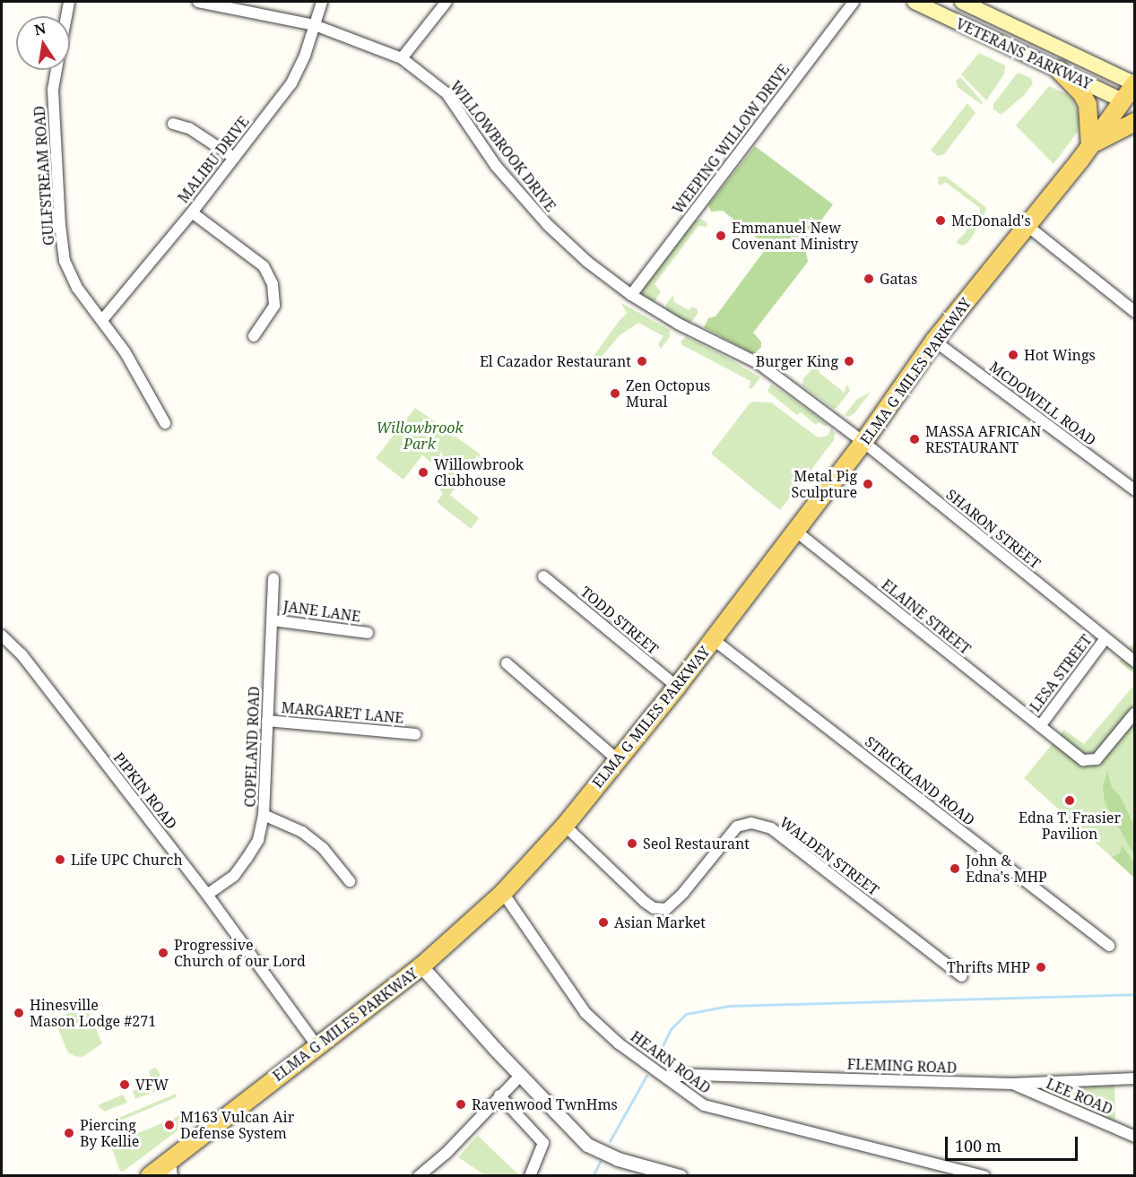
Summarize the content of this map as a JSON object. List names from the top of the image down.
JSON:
{
  "streets": {
    "main road": ["VETERANS PARKWAY", "ELMA G MILES PARKWAY"],
    "street": [
      "WEEPING WILLOW DRIVE",
      "WILLOWBROOK DRIVE",
      "MALIBU DRIVE",
      "GULFSTREAM ROAD",
      "MCDOWELL ROAD",
      "SHARON STREET",
      "JANE LANE",
      "ELAINE STREET",
      "TODD STREET",
      "LESA STREET",
      "MARGARET LANE",
      "COPELAND ROAD",
      "STRICKLAND ROAD",
      "PIPKIN ROAD",
      "WALDEN STREET",
      "HEARN ROAD",
      "FLEMING ROAD",
      "LEE ROAD"
    ]
  },
  "crossings": [
    ["VETERANS PARKWAY", "ELMA G MILES PARKWAY"],
    ["WEEPING WILLOW DRIVE", "WILLOWBROOK DRIVE"],
    ["WILLOWBROOK DRIVE", "MALIBU DRIVE"],
    ["WILLOWBROOK DRIVE", "ELMA G MILES PARKWAY"],
    ["WILLOWBROOK DRIVE", "SHARON STREET"],
    ["MALIBU DRIVE", "GULFSTREAM ROAD"],
    ["ELMA G MILES PARKWAY", "MCDOWELL ROAD"],
    ["ELMA G MILES PARKWAY", "SHARON STREET"],
    ["ELMA G MILES PARKWAY", "ELAINE STREET"],
    ["ELMA G MILES PARKWAY", "TODD STREET"],
    ["ELMA G MILES PARKWAY", "STRICKLAND ROAD"],
    ["ELMA G MILES PARKWAY", "PIPKIN ROAD"],
    ["ELMA G MILES PARKWAY", "WALDEN STREET"],
    ["ELMA G MILES PARKWAY", "HEARN ROAD"],
    ["SHARON STREET", "LESA STREET"],
    ["JANE LANE", "COPELAND ROAD"],
    ["ELAINE STREET", "LESA STREET"],
    ["MARGARET LANE", "COPELAND ROAD"],
    ["COPELAND ROAD", "PIPKIN ROAD"],
    ["HEARN ROAD", "FLEMING ROAD"],
    ["FLEMING ROAD", "LEE ROAD"]
  ],
  "parks": ["Willowbrook Park"],
  "places": [
    "McDonald's",
    "Emmanuel New Covenant Ministry",
    "Gatas",
    "Hot Wings",
    "El Cazador Restaurant",
    "Burger King",
    "Zen Octopus Mural",
    "MASSA AFRICAN RESTAURANT",
    "Willowbrook Clubhouse",
    "Metal Pig Sculpture",
    "Edna T. Frasier Pavilion",
    "Seol Restaurant",
    "Life UPC Church",
    "John & Edna's MHP",
    "Asian Market",
    "Progressive Church of our Lord",
    "Thrifts MHP",
    "Hinesville Mason Lodge #271",
    "VFW",
    "Ravenwood TwnHms",
    "M163 Vulcan Air Defense System",
    "Piercing By Kellie"
  ],
  "scale_bar": "100 m",
  "north": "top"
}
